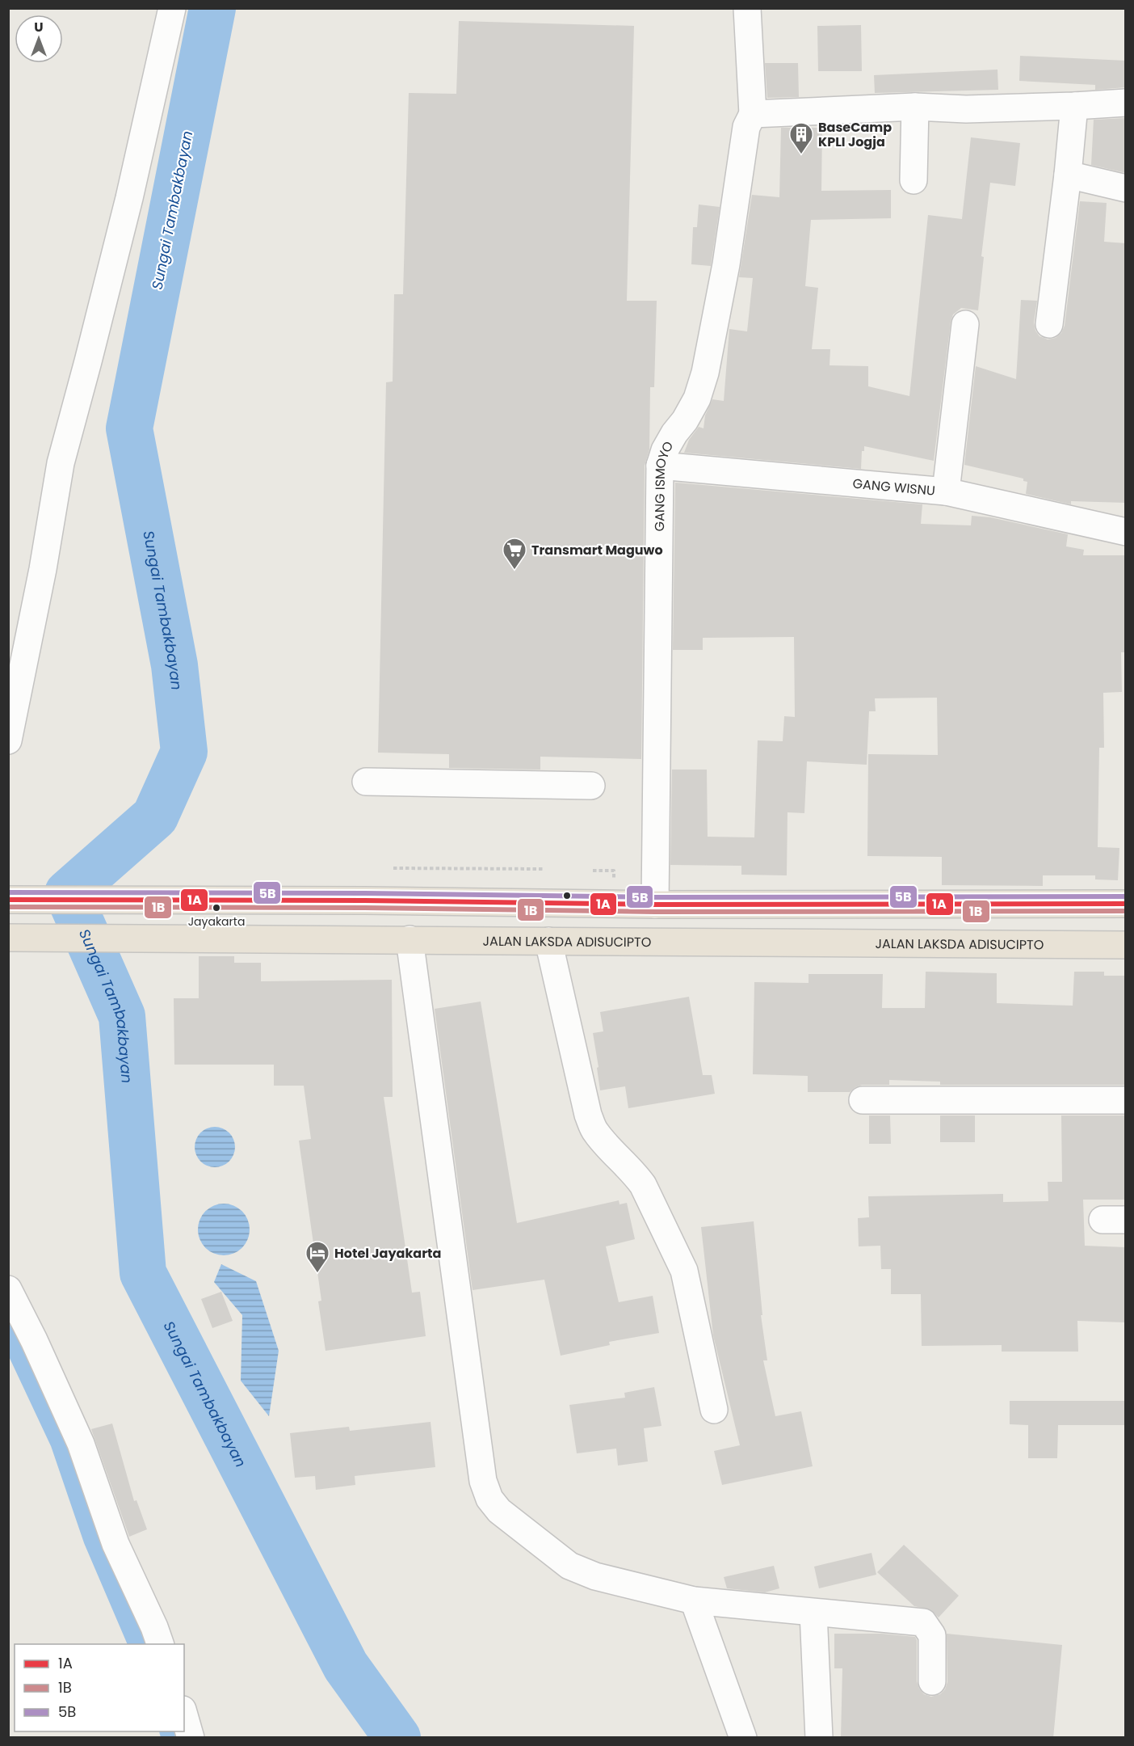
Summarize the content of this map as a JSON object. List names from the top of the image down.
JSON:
{
  "streets": {
    "highway": ["JALAN LAKSDA ADISUCIPTO"],
    "street": ["GANG WISNU", "GANG ISMOYO"]
  },
  "crossings": [
    ["GANG WISNU", "GANG ISMOYO"]
  ],
  "water": ["Sungai Tambakbayan"],
  "places": {
    "building": ["BaseCamp KPLI Jogja"],
    "supermarket": ["Transmart Maguwo"],
    "other": ["Jayakarta"],
    "hotel": ["Hotel Jayakarta"]
  },
  "lines": ["transit line 5B", "transit line 1A", "transit line 1B"],
  "legend": ["1A", "1B", "5B"],
  "north": "top"
}
